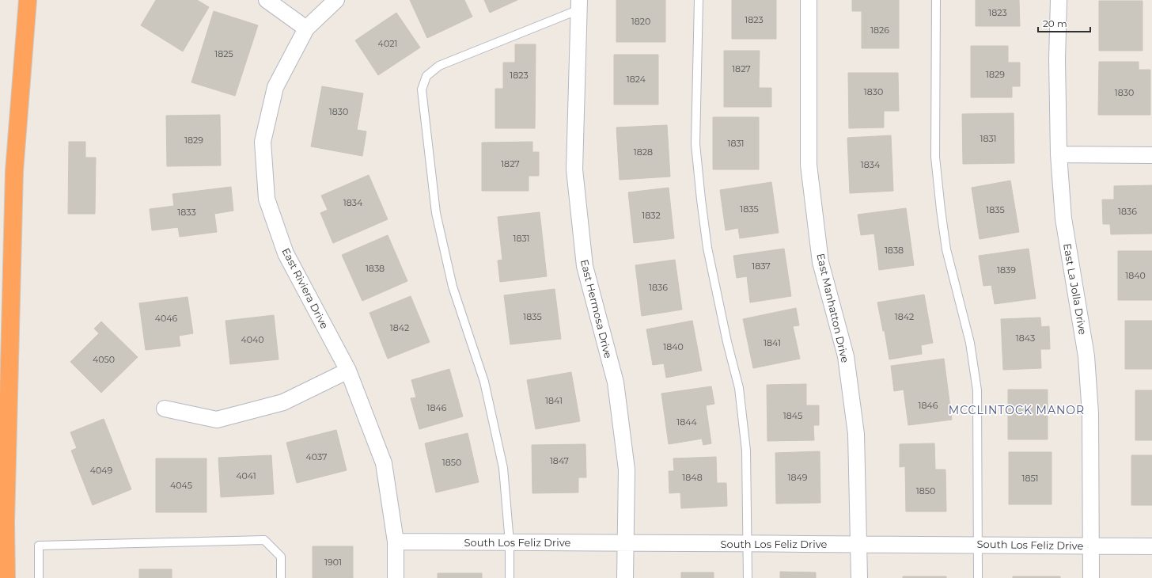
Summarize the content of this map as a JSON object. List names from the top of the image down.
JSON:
{
  "streets": {
    "street": [
      "East Riviera Drive",
      "East La Jolla Drive",
      "East Manhatton Drive",
      "East Hermosa Drive",
      "South Los Feliz Drive"
    ]
  },
  "crossings": [
    ["East Riviera Drive", "South Los Feliz Drive"],
    ["East La Jolla Drive", "South Los Feliz Drive"],
    ["East Manhatton Drive", "South Los Feliz Drive"],
    ["East Hermosa Drive", "South Los Feliz Drive"]
  ],
  "districts": ["MCCLINTOCK MANOR"],
  "house_numbers": [
    "1823",
    "1823",
    "1820",
    "1826",
    "4021",
    "1825",
    "1827",
    "1829",
    "1823",
    "1824",
    "1830",
    "1830",
    "1830",
    "1831",
    "1829",
    "1831",
    "1828",
    "1827",
    "1834",
    "1834",
    "1835",
    "1835",
    "1836",
    "1833",
    "1832",
    "1831",
    "1838",
    "1837",
    "1838",
    "1839",
    "1840",
    "1836",
    "1835",
    "1842",
    "4046",
    "1842",
    "1843",
    "4040",
    "1841",
    "1840",
    "4050",
    "1841",
    "1846",
    "1846",
    "1845",
    "1844",
    "4037",
    "1847",
    "1850",
    "4049",
    "4041",
    "1848",
    "1849",
    "1851",
    "4045",
    "1850",
    "1901"
  ],
  "scale_bar": "20 m"
}
